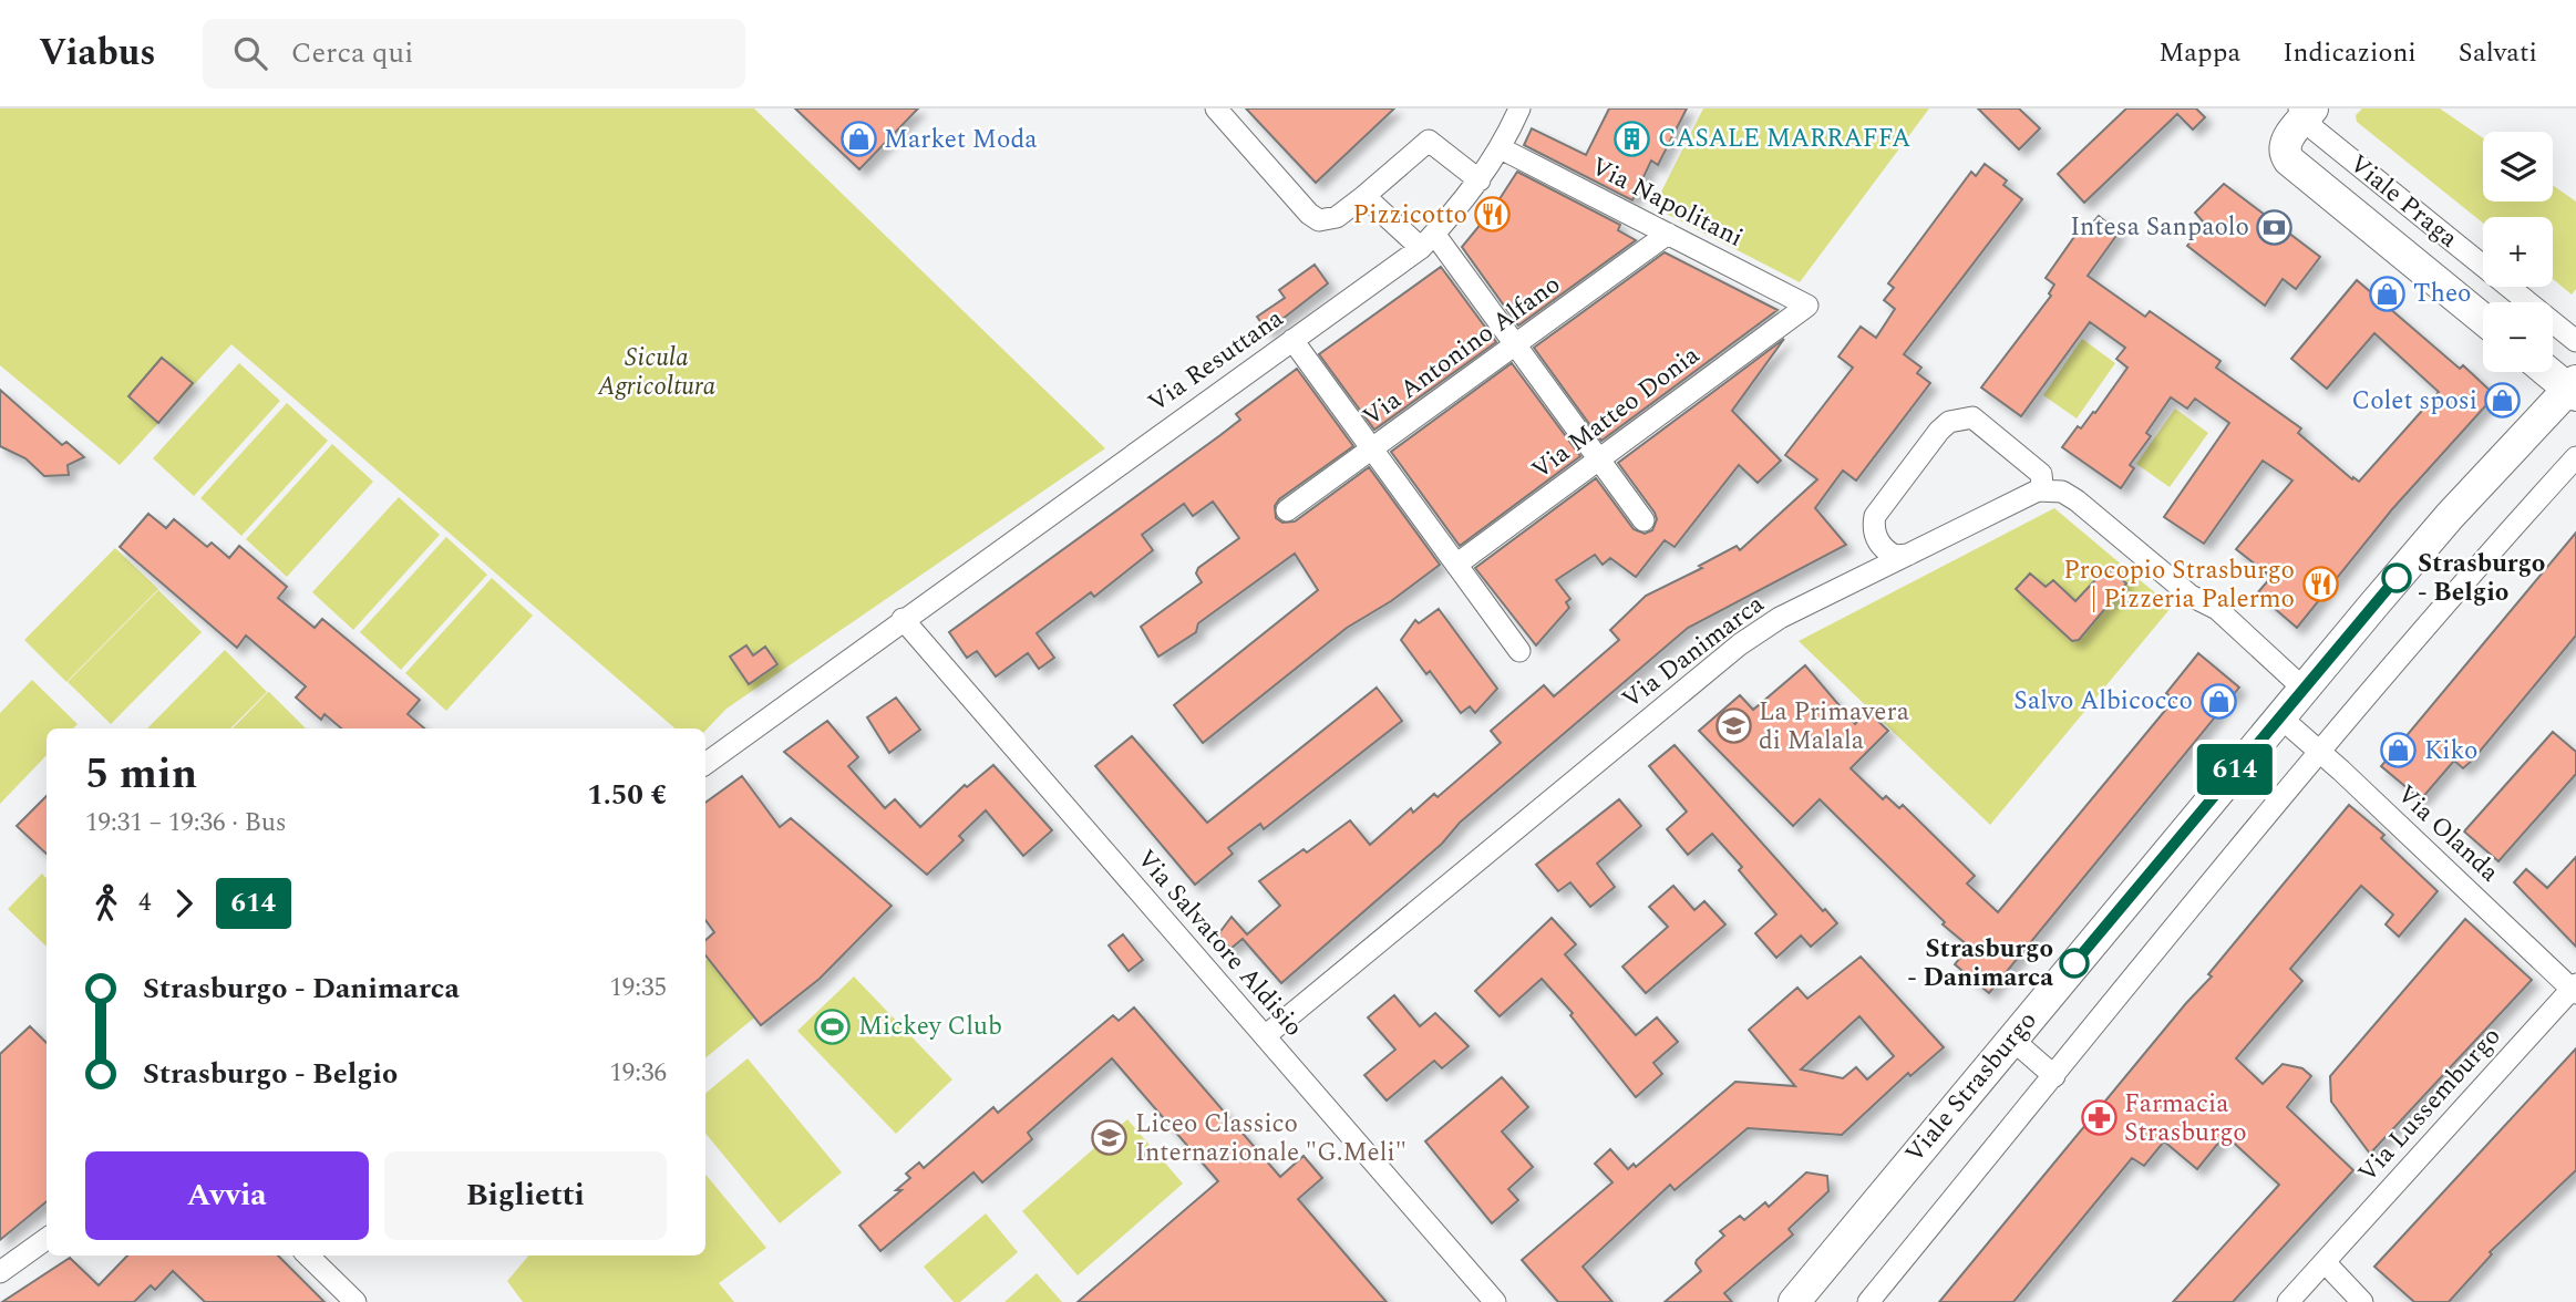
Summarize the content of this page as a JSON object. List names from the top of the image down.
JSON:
{
  "streets": {
    "street": [
      "Viale Praga",
      "Via Napolitani",
      "Via Antonino Alfano",
      "Via Resuttana",
      "Via Matteo Donia",
      "Via Danimarca",
      "Via Olanda",
      "Via Salvatore Aldisio",
      "Viale Strasburgo",
      "Via Lussemburgo"
    ]
  },
  "crossings": [
    ["Via Napolitani", "Via Antonino Alfano"],
    ["Via Napolitani", "Via Resuttana"],
    ["Via Napolitani", "Via Matteo Donia"],
    ["Via Resuttana", "Via Salvatore Aldisio"],
    ["Via Danimarca", "Via Salvatore Aldisio"],
    ["Via Olanda", "Viale Strasburgo"],
    ["Via Olanda", "Via Lussemburgo"]
  ],
  "parks": ["Sicula Agricoltura"],
  "places": {
    "building": ["CASALE MARRAFFA"],
    "shop": [
      "Market Moda",
      "Theo",
      "Colet sposi",
      "Salvo Albicocco",
      "Kiko"
    ],
    "restaurant": ["Pizzicotto", "Procopio Strasburgo | Pizzeria Palermo"],
    "bank": ["Intesa Sanpaolo"],
    "other": ["Strasburgo - Belgio", "Strasburgo - Danimarca"],
    "school or university": ["La Primavera di Malala", "Liceo Classico Internazionale \"G.Meli\""],
    "sports": ["Mickey Club"],
    "pharmacy": ["Farmacia Strasburgo"]
  },
  "lines": ["bus line 614"],
  "page": {
    "header": "Viabus",
    "search": "Cerca qui",
    "nav": ["Mappa", "Indicazioni", "Salvati"],
    "on_map": "614",
    "map_buttons": ["+", "−"],
    "heading": ["5 min", "19:31 – 19:36 · Bus", "1.50 €"],
    "legs": ["4", "614"],
    "list": [
      {
        "name": "Strasburgo - Danimarca",
        "value": "19:35"
      },
      {
        "name": "Strasburgo - Belgio",
        "value": "19:36"
      }
    ],
    "buttons": ["Avvia", "Biglietti"]
  }
}
